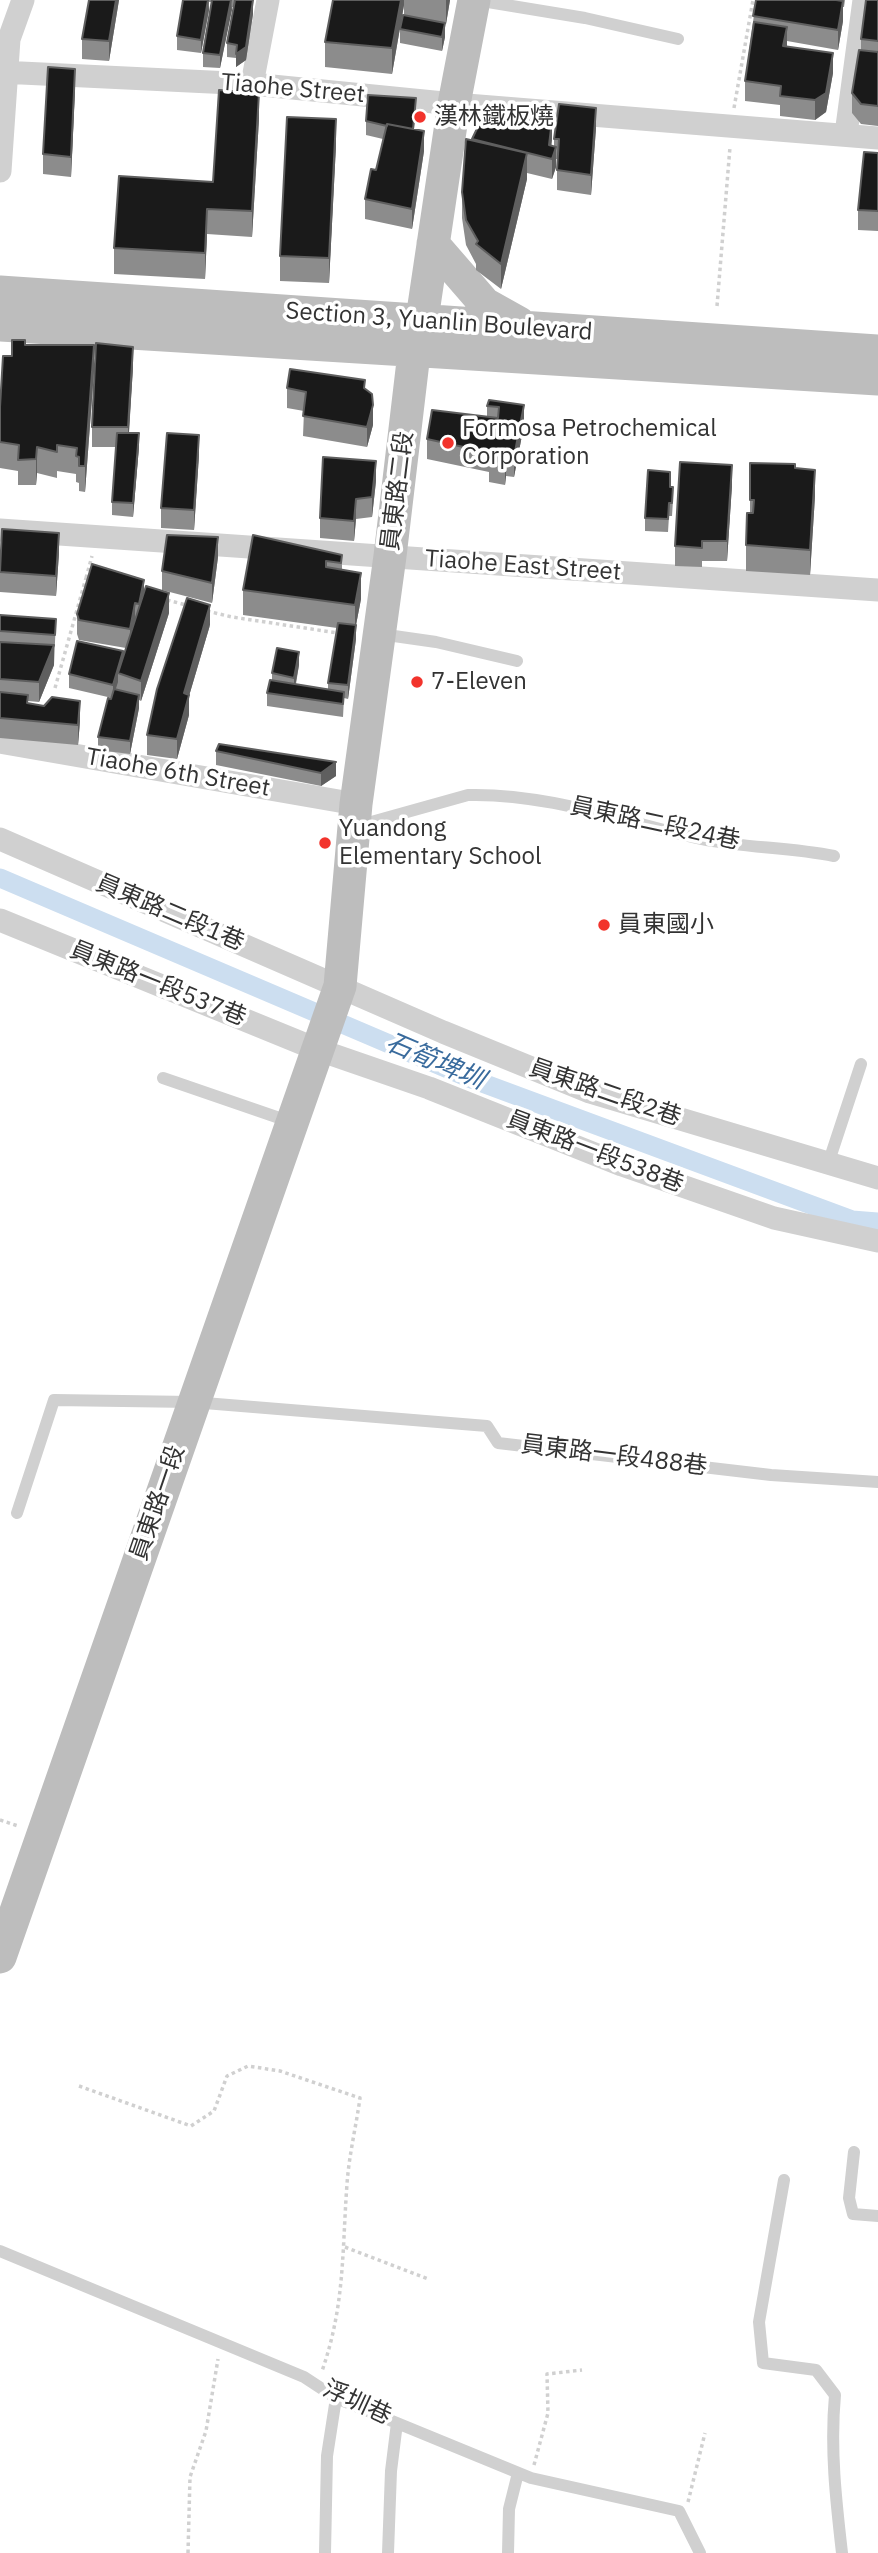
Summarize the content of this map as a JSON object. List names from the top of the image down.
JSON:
{
  "streets": {
    "main road": ["Section 3, Yuanlin Boulevard", "員東路二段", "員東路一段"],
    "street": [
      "Tiaohe Street",
      "Tiaohe East Street",
      "Tiaohe 6th Street",
      "員東路二段1巷",
      "員東路一段537巷",
      "員東路二段2巷",
      "員東路一段538巷"
    ],
    "lane": ["員東路二段24巷", "員東路一段488巷", "浮圳巷"]
  },
  "crossings": [
    ["Tiaohe Street", "員東路二段"],
    ["Section 3, Yuanlin Boulevard", "員東路二段"],
    ["員東路二段", "Tiaohe East Street"],
    ["員東路二段", "Tiaohe 6th Street"],
    ["員東路二段", "員東路二段24巷"],
    ["員東路二段", "員東路二段1巷"],
    ["員東路二段", "員東路一段537巷"],
    ["員東路二段", "員東路二段2巷"],
    ["員東路二段", "員東路一段538巷"],
    ["員東路二段", "員東路一段"],
    ["Tiaohe 6th Street", "員東路二段24巷"],
    ["員東路二段1巷", "員東路二段2巷"],
    ["員東路一段537巷", "員東路一段538巷"],
    ["員東路一段537巷", "員東路一段"],
    ["員東路一段538巷", "員東路一段"],
    ["員東路一段488巷", "員東路一段"]
  ],
  "water": ["石筍埤圳"],
  "places": [
    "漢林鐵板燒",
    "Formosa Petrochemical Corporation",
    "7-Eleven",
    "Yuandong Elementary School",
    "員東國小"
  ]
}
